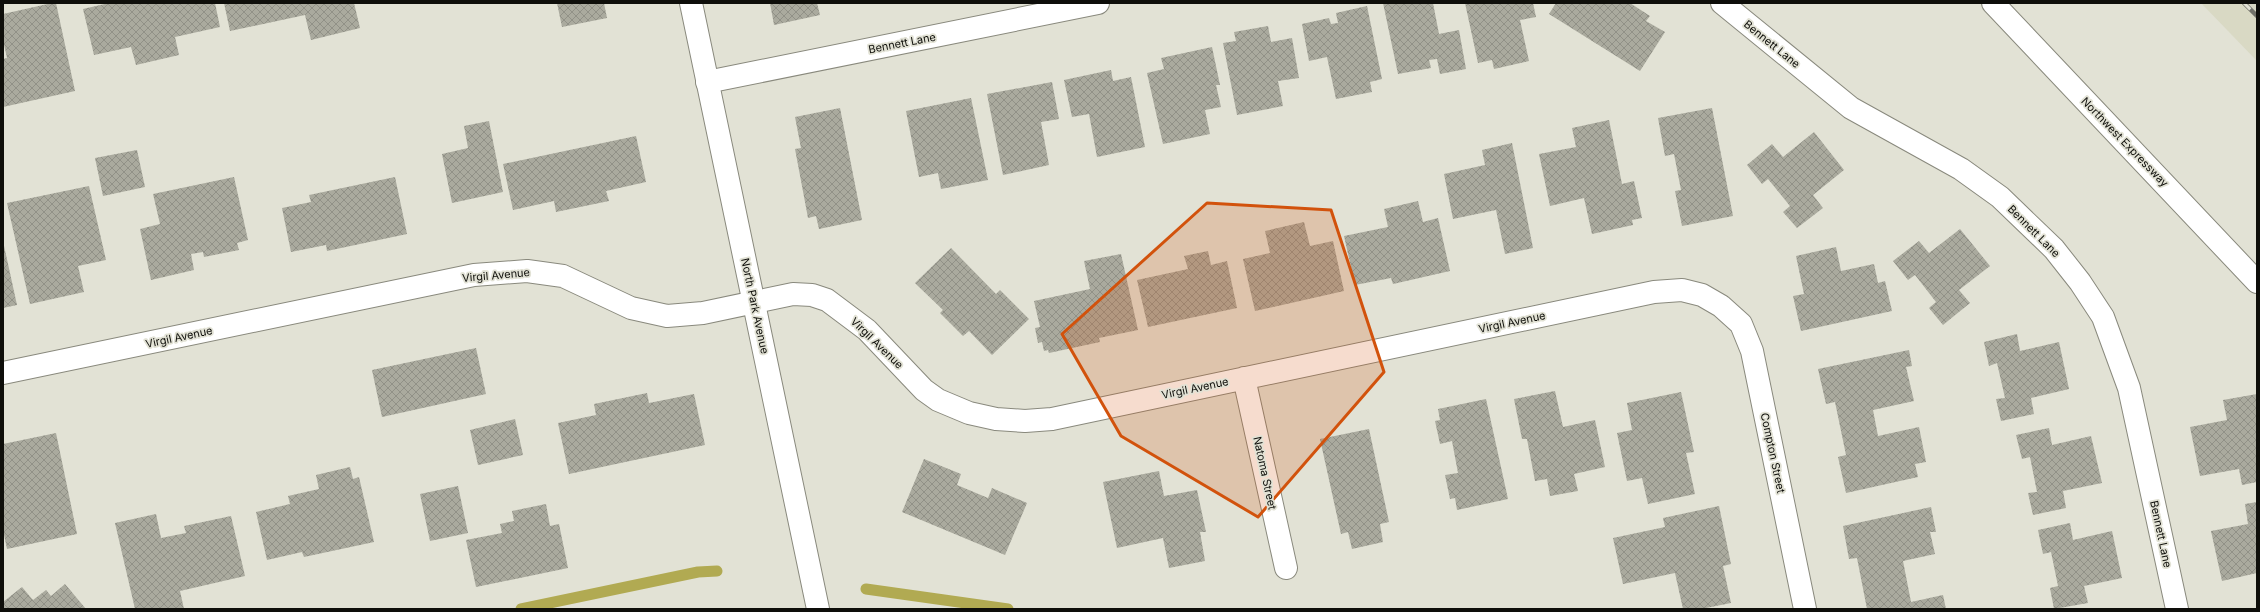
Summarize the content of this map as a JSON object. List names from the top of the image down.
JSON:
{
  "streets": {
    "street": [
      "Bennett Lane",
      "Northwest Expressway",
      "Virgil Avenue",
      "North Park Avenue",
      "Compton Street",
      "Natoma Street"
    ]
  },
  "crossings": [
    ["Bennett Lane", "North Park Avenue"],
    ["Virgil Avenue", "North Park Avenue"],
    ["Virgil Avenue", "Compton Street"],
    ["Virgil Avenue", "Natoma Street"]
  ]
}
